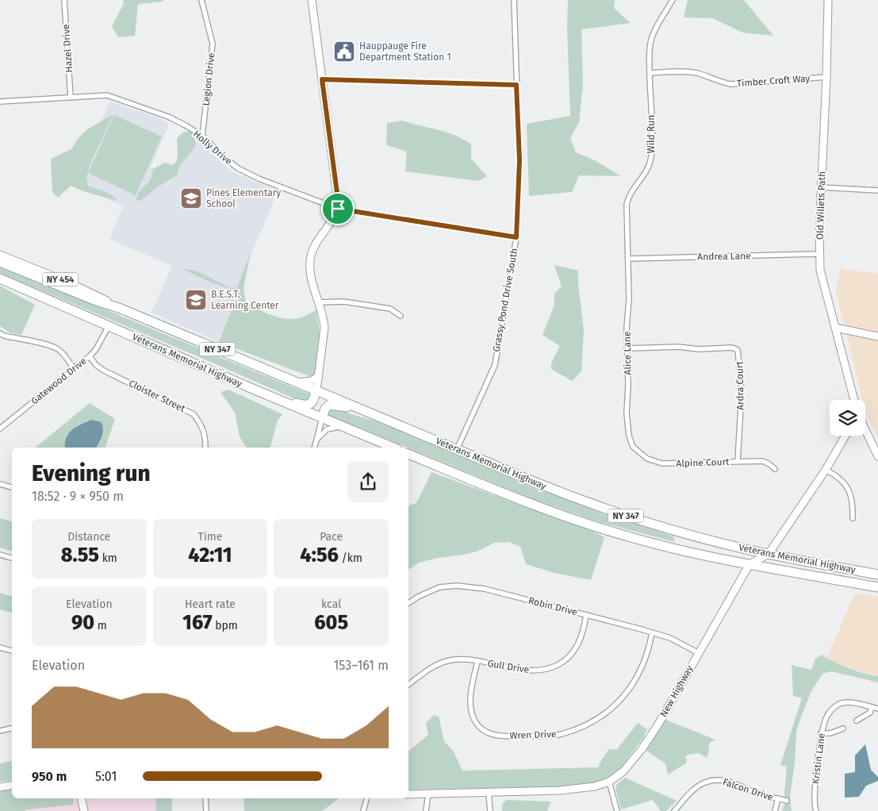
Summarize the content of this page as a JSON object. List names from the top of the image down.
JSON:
{
  "streets": {
    "highway": ["NY 347", "Veterans Memorial Highway"],
    "street": [
      "Hazel Drive",
      "Legion Drive",
      "Timber Croft Way",
      "Wild Run",
      "Holly Drive",
      "Old Willets Path",
      "Andrea Lane",
      "NY 454",
      "Grassy Pond Drive South",
      "Alice Lane",
      "Gatewood Drive",
      "Ardra Court",
      "Cloister Street",
      "Alpine Court",
      "Robin Drive",
      "Gull Drive",
      "New Highway",
      "Wren Drive",
      "Kristin Lane",
      "Falcon Drive"
    ]
  },
  "crossings": [
    ["Hazel Drive", "Holly Drive"],
    ["Legion Drive", "Holly Drive"],
    ["Timber Croft Way", "Wild Run"],
    ["Timber Croft Way", "Old Willets Path"],
    ["Wild Run", "Andrea Lane"],
    ["Wild Run", "Alice Lane"],
    ["Holly Drive", "Grassy Pond Drive South"],
    ["Old Willets Path", "Andrea Lane"],
    ["Andrea Lane", "Alice Lane"],
    ["NY 454", "Veterans Memorial Highway"],
    ["Grassy Pond Drive South", "Veterans Memorial Highway"],
    ["Alice Lane", "Ardra Court"],
    ["Alice Lane", "Alpine Court"],
    ["Veterans Memorial Highway", "Gatewood Drive"],
    ["Veterans Memorial Highway", "New Highway"],
    ["Gatewood Drive", "Cloister Street"],
    ["Ardra Court", "Alpine Court"],
    ["Robin Drive", "Gull Drive"],
    ["Robin Drive", "New Highway"],
    ["Robin Drive", "Wren Drive"],
    ["Gull Drive", "Wren Drive"]
  ],
  "places": {
    "public building": ["Hauppauge Fire Department Station 1"],
    "school or university": ["Pines Elementary School", "B.E.S.T. Learning Center"]
  },
  "page": {
    "heading": ["Evening run", "18:52 · 9 × 950 m"],
    "stats": [
      ["Distance", "8.55 km"],
      ["Time", "42:11"],
      ["Pace", "4:56 /km"],
      ["Elevation", "90 m"],
      ["Heart rate", "167 bpm"],
      ["kcal", "605"]
    ],
    "chart": ["Elevation", "153–161 m"],
    "list": [
      {
        "name": "950 m",
        "note": "5:01"
      }
    ]
  }
}
